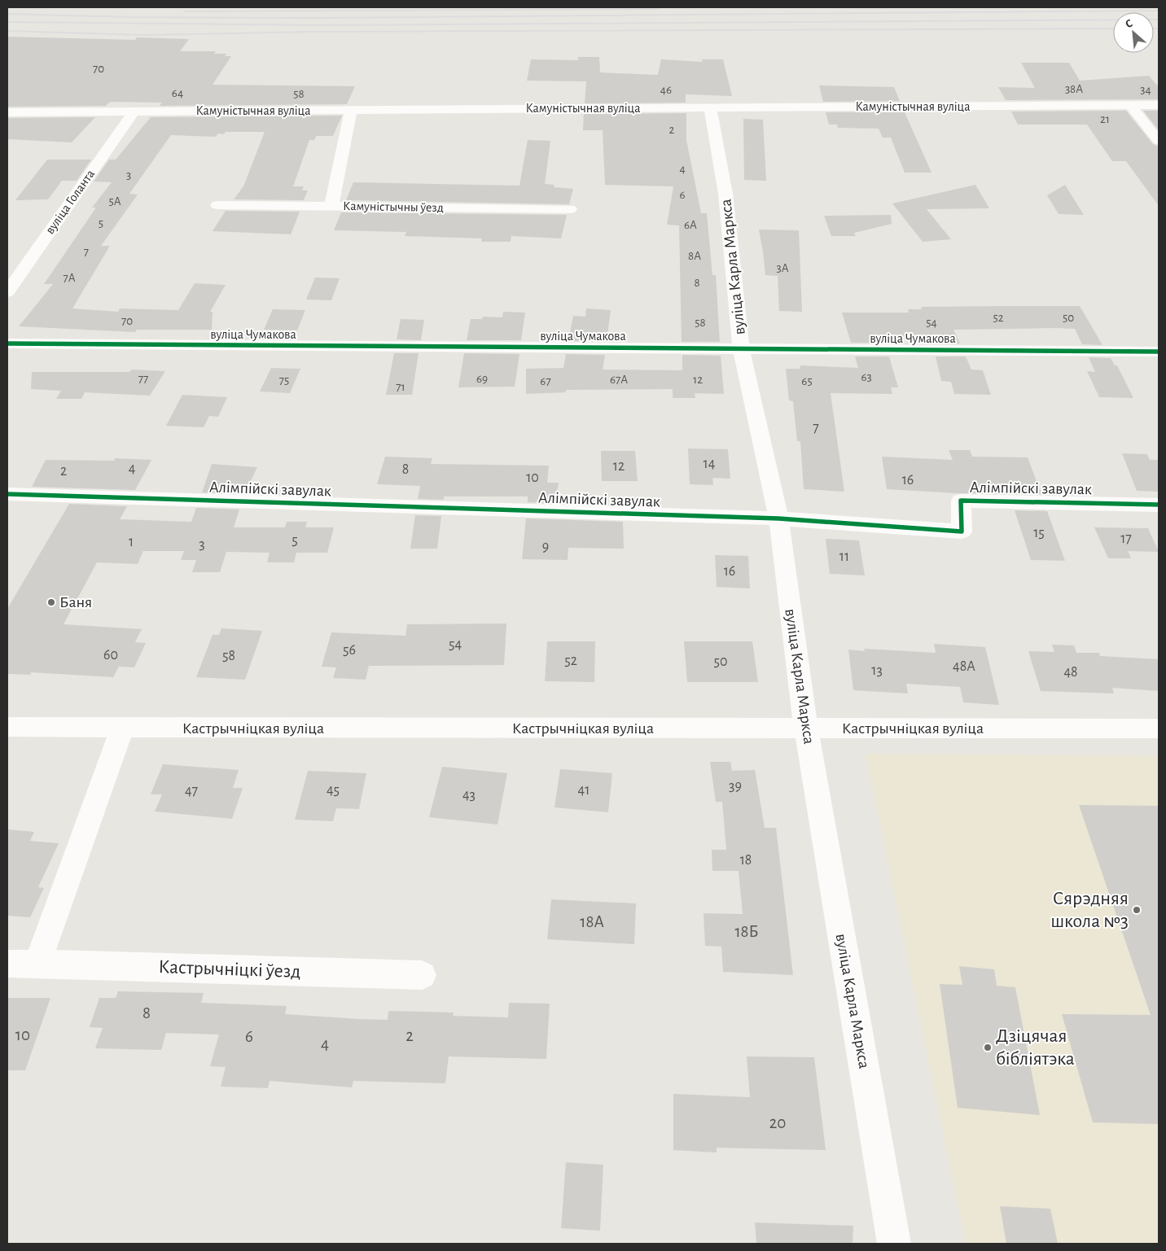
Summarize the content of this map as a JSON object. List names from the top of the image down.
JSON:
{
  "streets": {
    "street": [
      "Камуністычная вуліца",
      "вуліца Голанта",
      "Камуністычны ўезд",
      "вуліца Карла Маркса",
      "вуліца Чумакова",
      "Алімпійскі завулак",
      "Кастрычніцкая вуліца",
      "Кастрычніцкі ўезд"
    ]
  },
  "crossings": [
    ["Камуністычная вуліца", "вуліца Голанта"],
    ["Камуністычная вуліца", "вуліца Карла Маркса"],
    ["вуліца Карла Маркса", "вуліца Чумакова"],
    ["вуліца Карла Маркса", "Алімпійскі завулак"],
    ["вуліца Карла Маркса", "Кастрычніцкая вуліца"]
  ],
  "places": ["Баня", "Сярэдняя школа №3", "Дзіцячая бібліятэка"],
  "house_numbers": [
    "70",
    "38А",
    "46",
    "34",
    "64",
    "58",
    "21",
    "2",
    "4",
    "3",
    "6",
    "5А",
    "5",
    "6А",
    "7",
    "8А",
    "3А",
    "7А",
    "8",
    "52",
    "50",
    "70",
    "58",
    "54",
    "63",
    "77",
    "69",
    "67А",
    "12",
    "75",
    "67",
    "65",
    "71",
    "7",
    "14",
    "12",
    "4",
    "8",
    "2",
    "10",
    "16",
    "15",
    "17",
    "5",
    "1",
    "3",
    "9",
    "11",
    "16",
    "54",
    "56",
    "60",
    "58",
    "52",
    "50",
    "48А",
    "13",
    "48",
    "39",
    "45",
    "41",
    "47",
    "43",
    "18",
    "18А",
    "18Б",
    "8",
    "10",
    "2",
    "6",
    "4",
    "20"
  ],
  "north": "top left"
}
